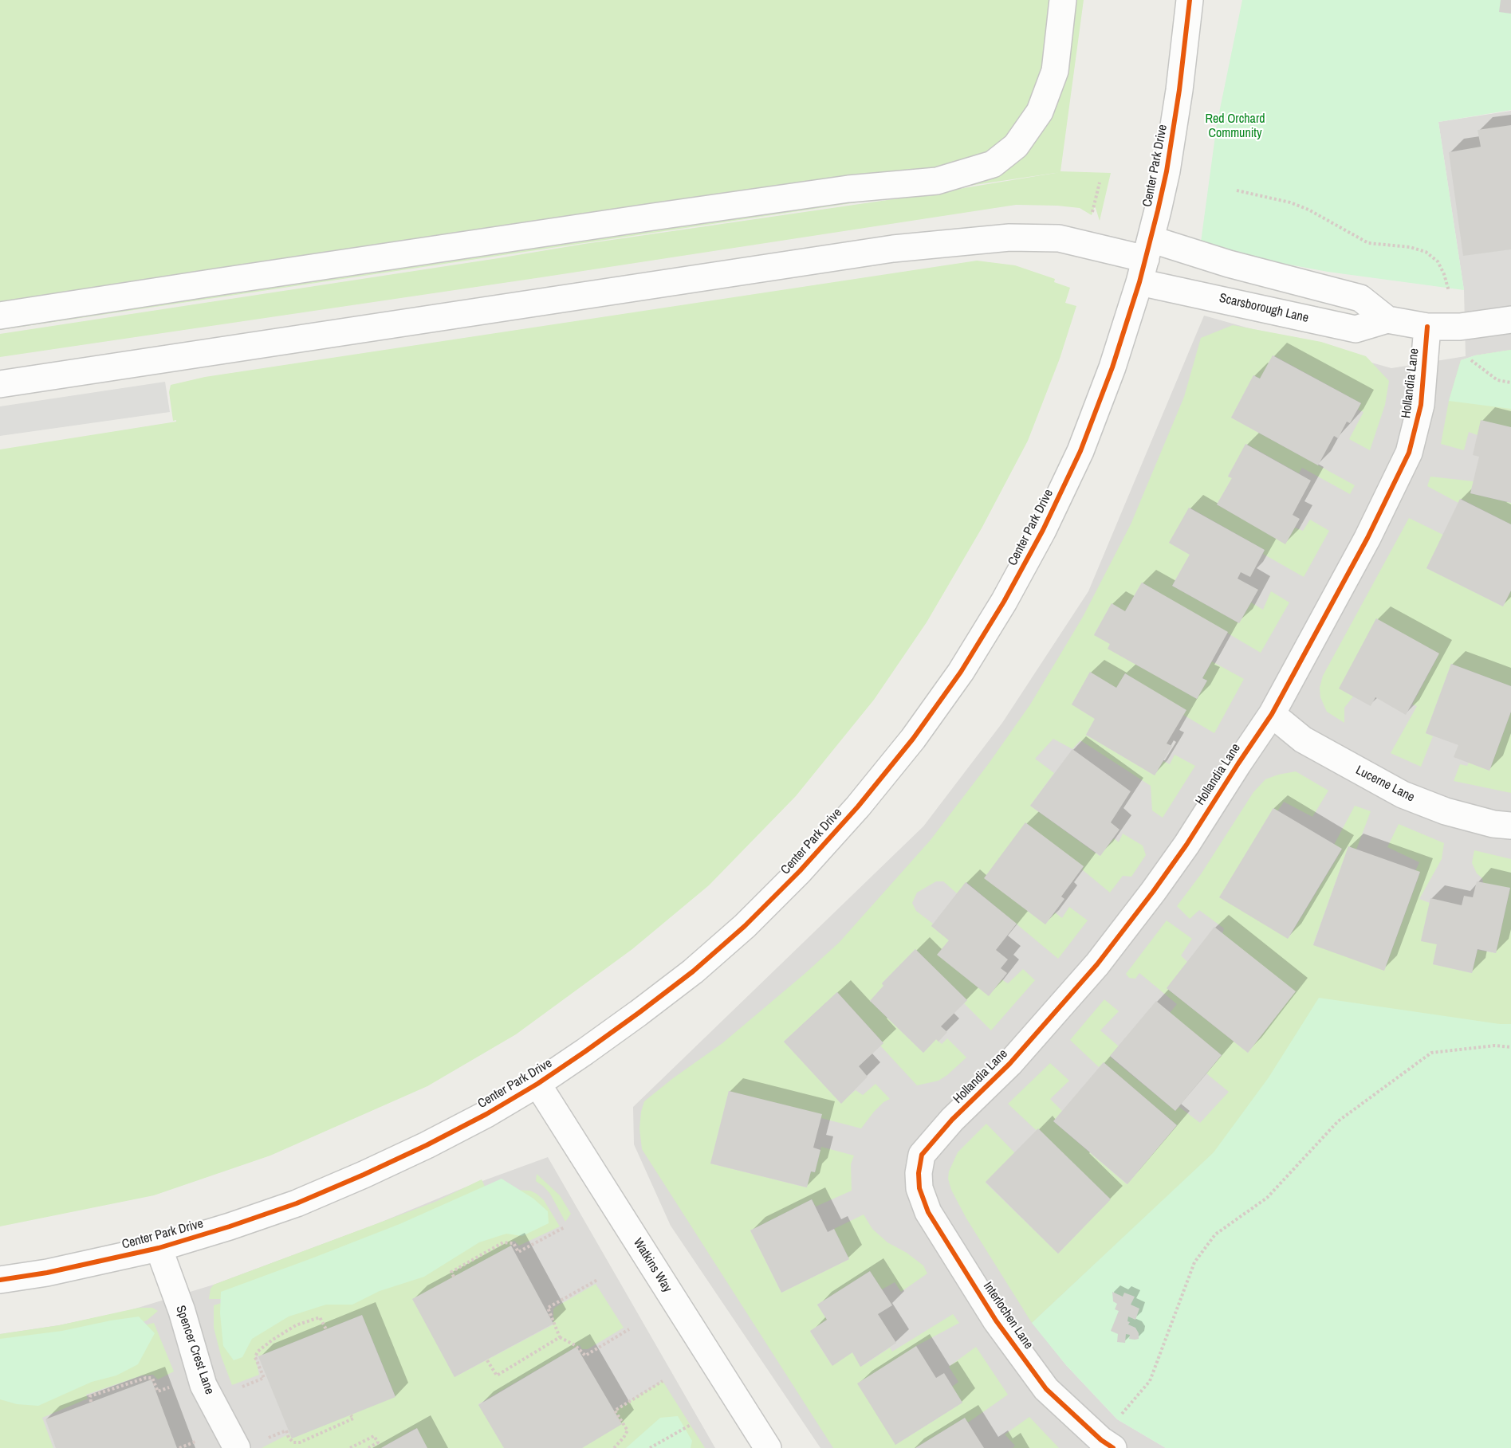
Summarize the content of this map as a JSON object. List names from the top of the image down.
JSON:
{
  "streets": {
    "street": [
      "Center Park Drive",
      "Scarsborough Lane",
      "Hollandia Lane",
      "Lucerne Lane",
      "Watkins Way",
      "Interlochen Lane",
      "Spencer Crest Lane"
    ]
  },
  "crossings": [
    ["Center Park Drive", "Scarsborough Lane"],
    ["Center Park Drive", "Watkins Way"],
    ["Center Park Drive", "Spencer Crest Lane"],
    ["Scarsborough Lane", "Hollandia Lane"],
    ["Hollandia Lane", "Lucerne Lane"],
    ["Hollandia Lane", "Interlochen Lane"]
  ],
  "parks": ["Red Orchard Community"]
}
